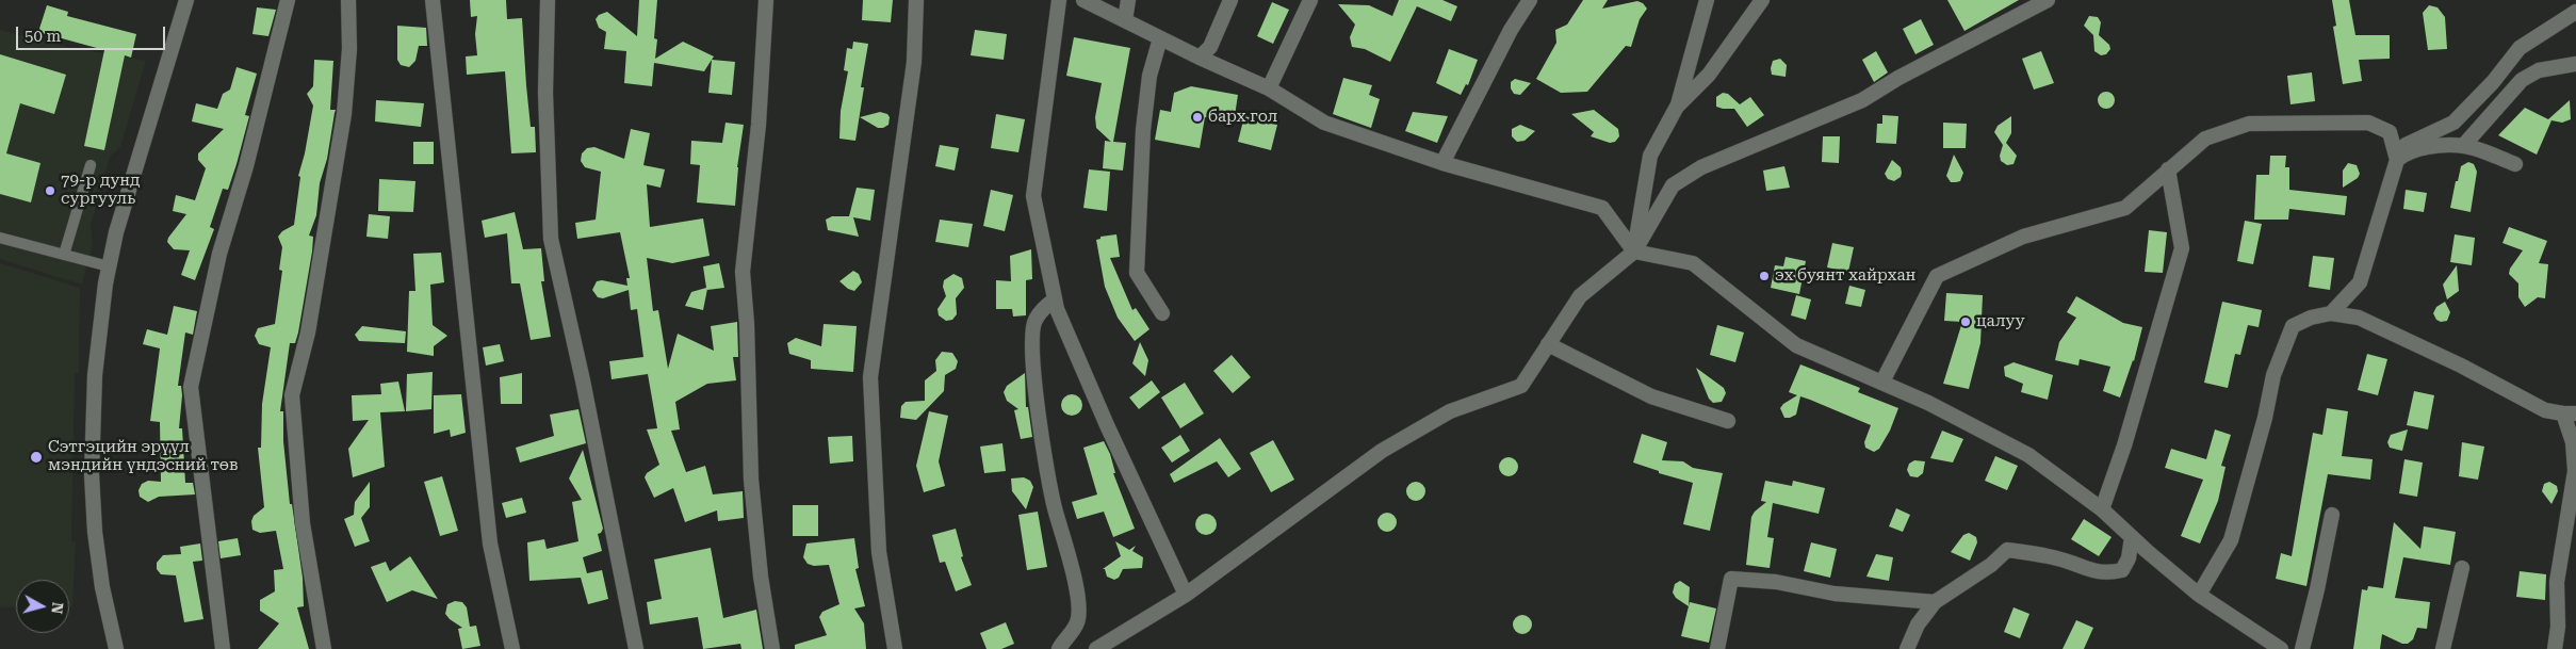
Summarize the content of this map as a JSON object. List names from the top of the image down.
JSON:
{
  "places": [
    "барх гол",
    "79-р дунд сургууль",
    "эх буянт хайрхан",
    "цалуу",
    "Сэтгэцийн эрүүл мэндийн үндэсний төв"
  ],
  "scale_bar": "50 m",
  "north": "right"
}
